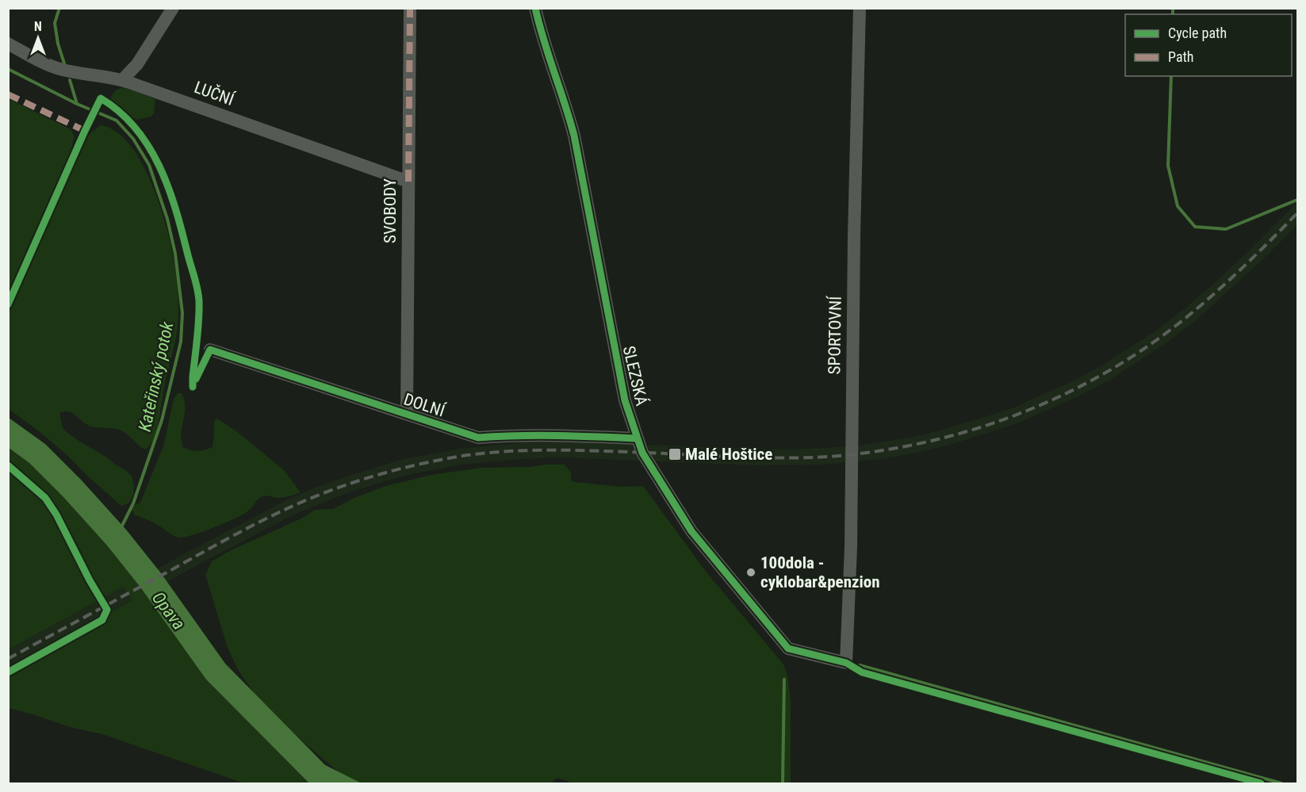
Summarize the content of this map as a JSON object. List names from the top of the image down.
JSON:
{
  "streets": {
    "street": [
      "LUČNÍ",
      "SVOBODY",
      "SPORTOVNÍ",
      "SLEZSKÁ",
      "DOLNÍ"
    ]
  },
  "crossings": [
    ["LUČNÍ", "SVOBODY"],
    ["SVOBODY", "DOLNÍ"],
    ["SPORTOVNÍ", "SLEZSKÁ"],
    ["SLEZSKÁ", "DOLNÍ"]
  ],
  "water": ["Kateřinský potok", "Opava"],
  "places": {
    "transit": ["Malé Hoštice"],
    "other": ["100dola - cyklobar&penzion"]
  },
  "legend": ["Cycle path", "Path"],
  "north": "top"
}
